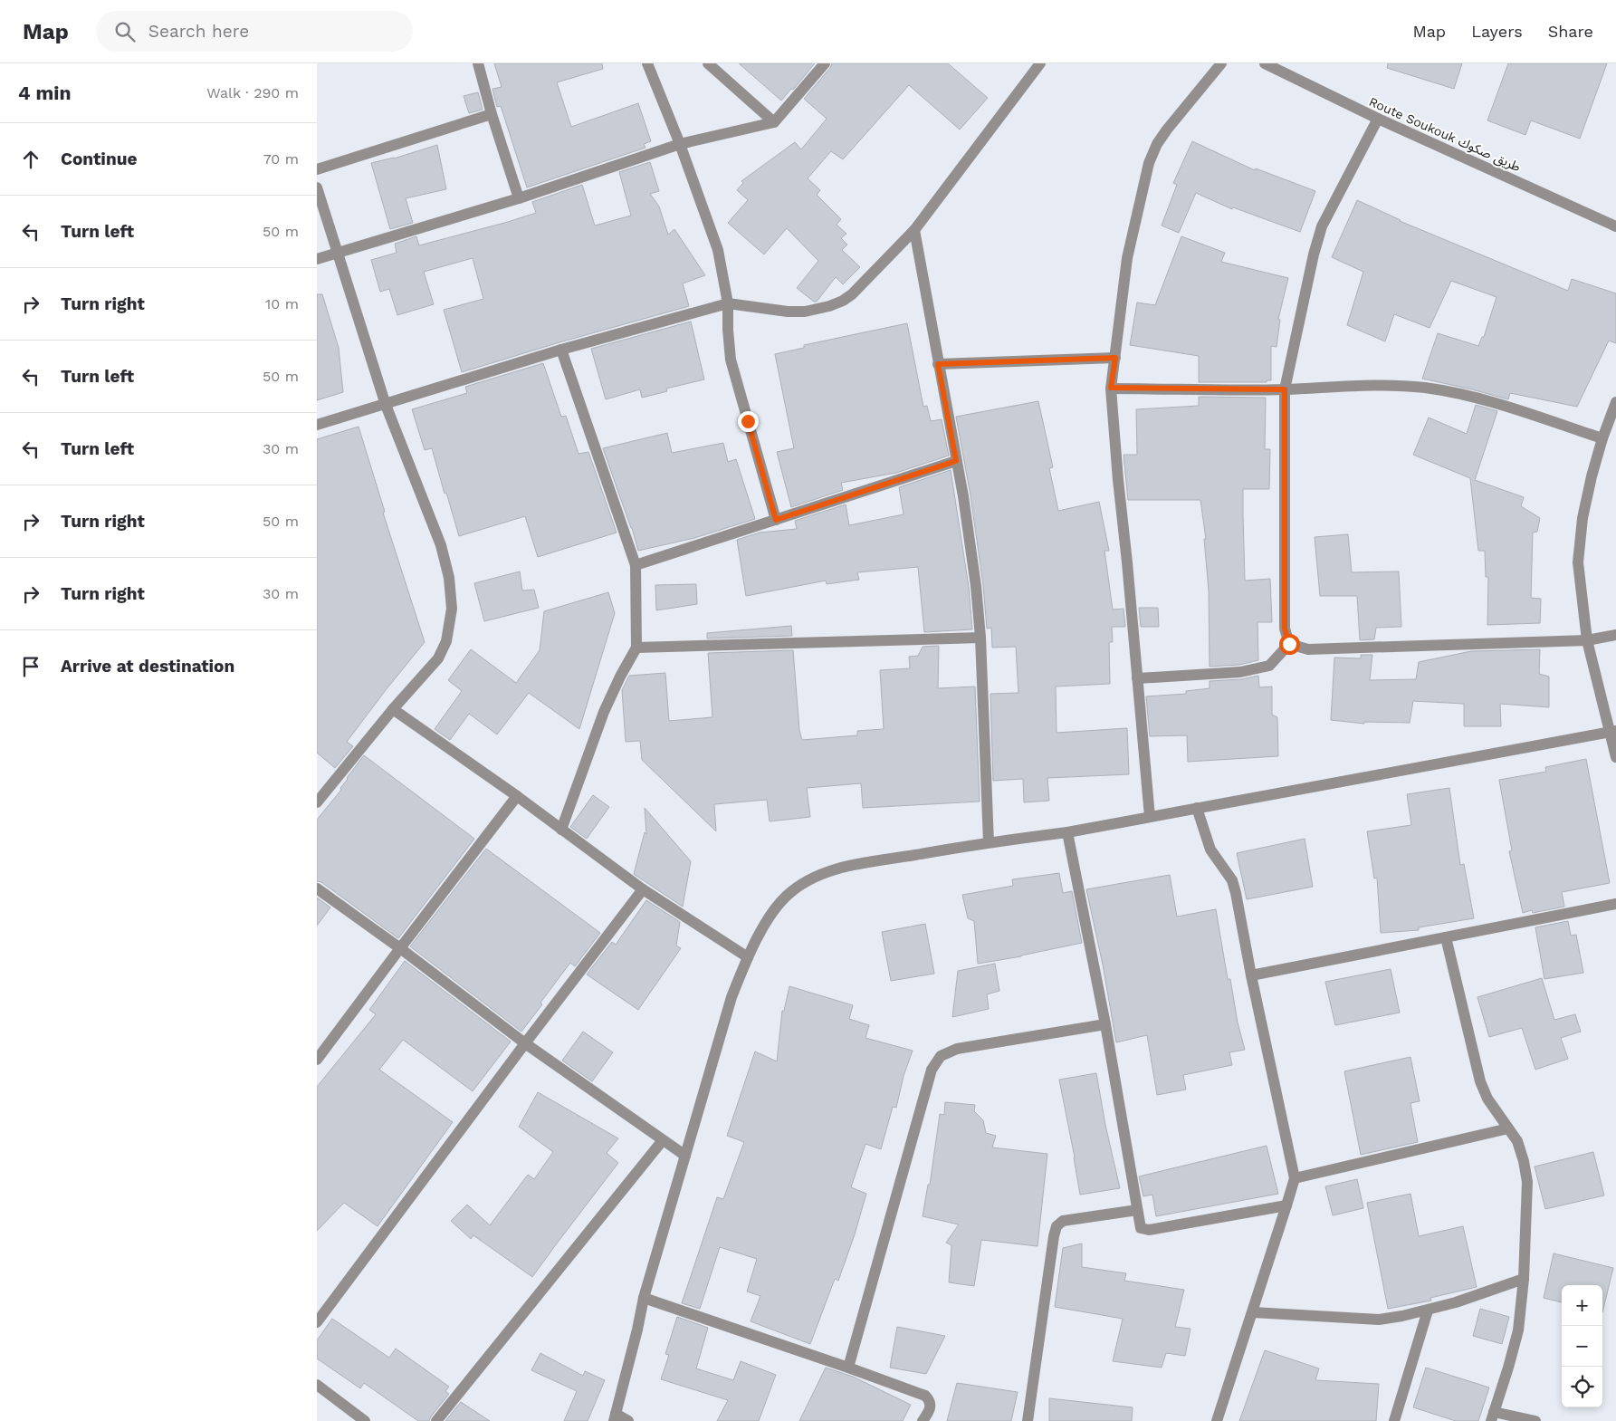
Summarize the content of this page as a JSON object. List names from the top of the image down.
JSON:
{
  "streets": {
    "street": ["Route Soukouk طريق صكوك"]
  },
  "page": {
    "header": "Map",
    "search": "Search here",
    "nav": ["Map", "Layers", "Share"],
    "heading": ["4 min", "Walk · 290 m"],
    "list": [
      ["Continue", "70 m"],
      ["Turn left", "50 m"],
      ["Turn right", "10 m"],
      ["Turn left", "50 m"],
      ["Turn left", "30 m"],
      ["Turn right", "50 m"],
      ["Turn right", "30 m"],
      "Arrive at destination"
    ],
    "map_buttons": ["+", "−"]
  }
}
